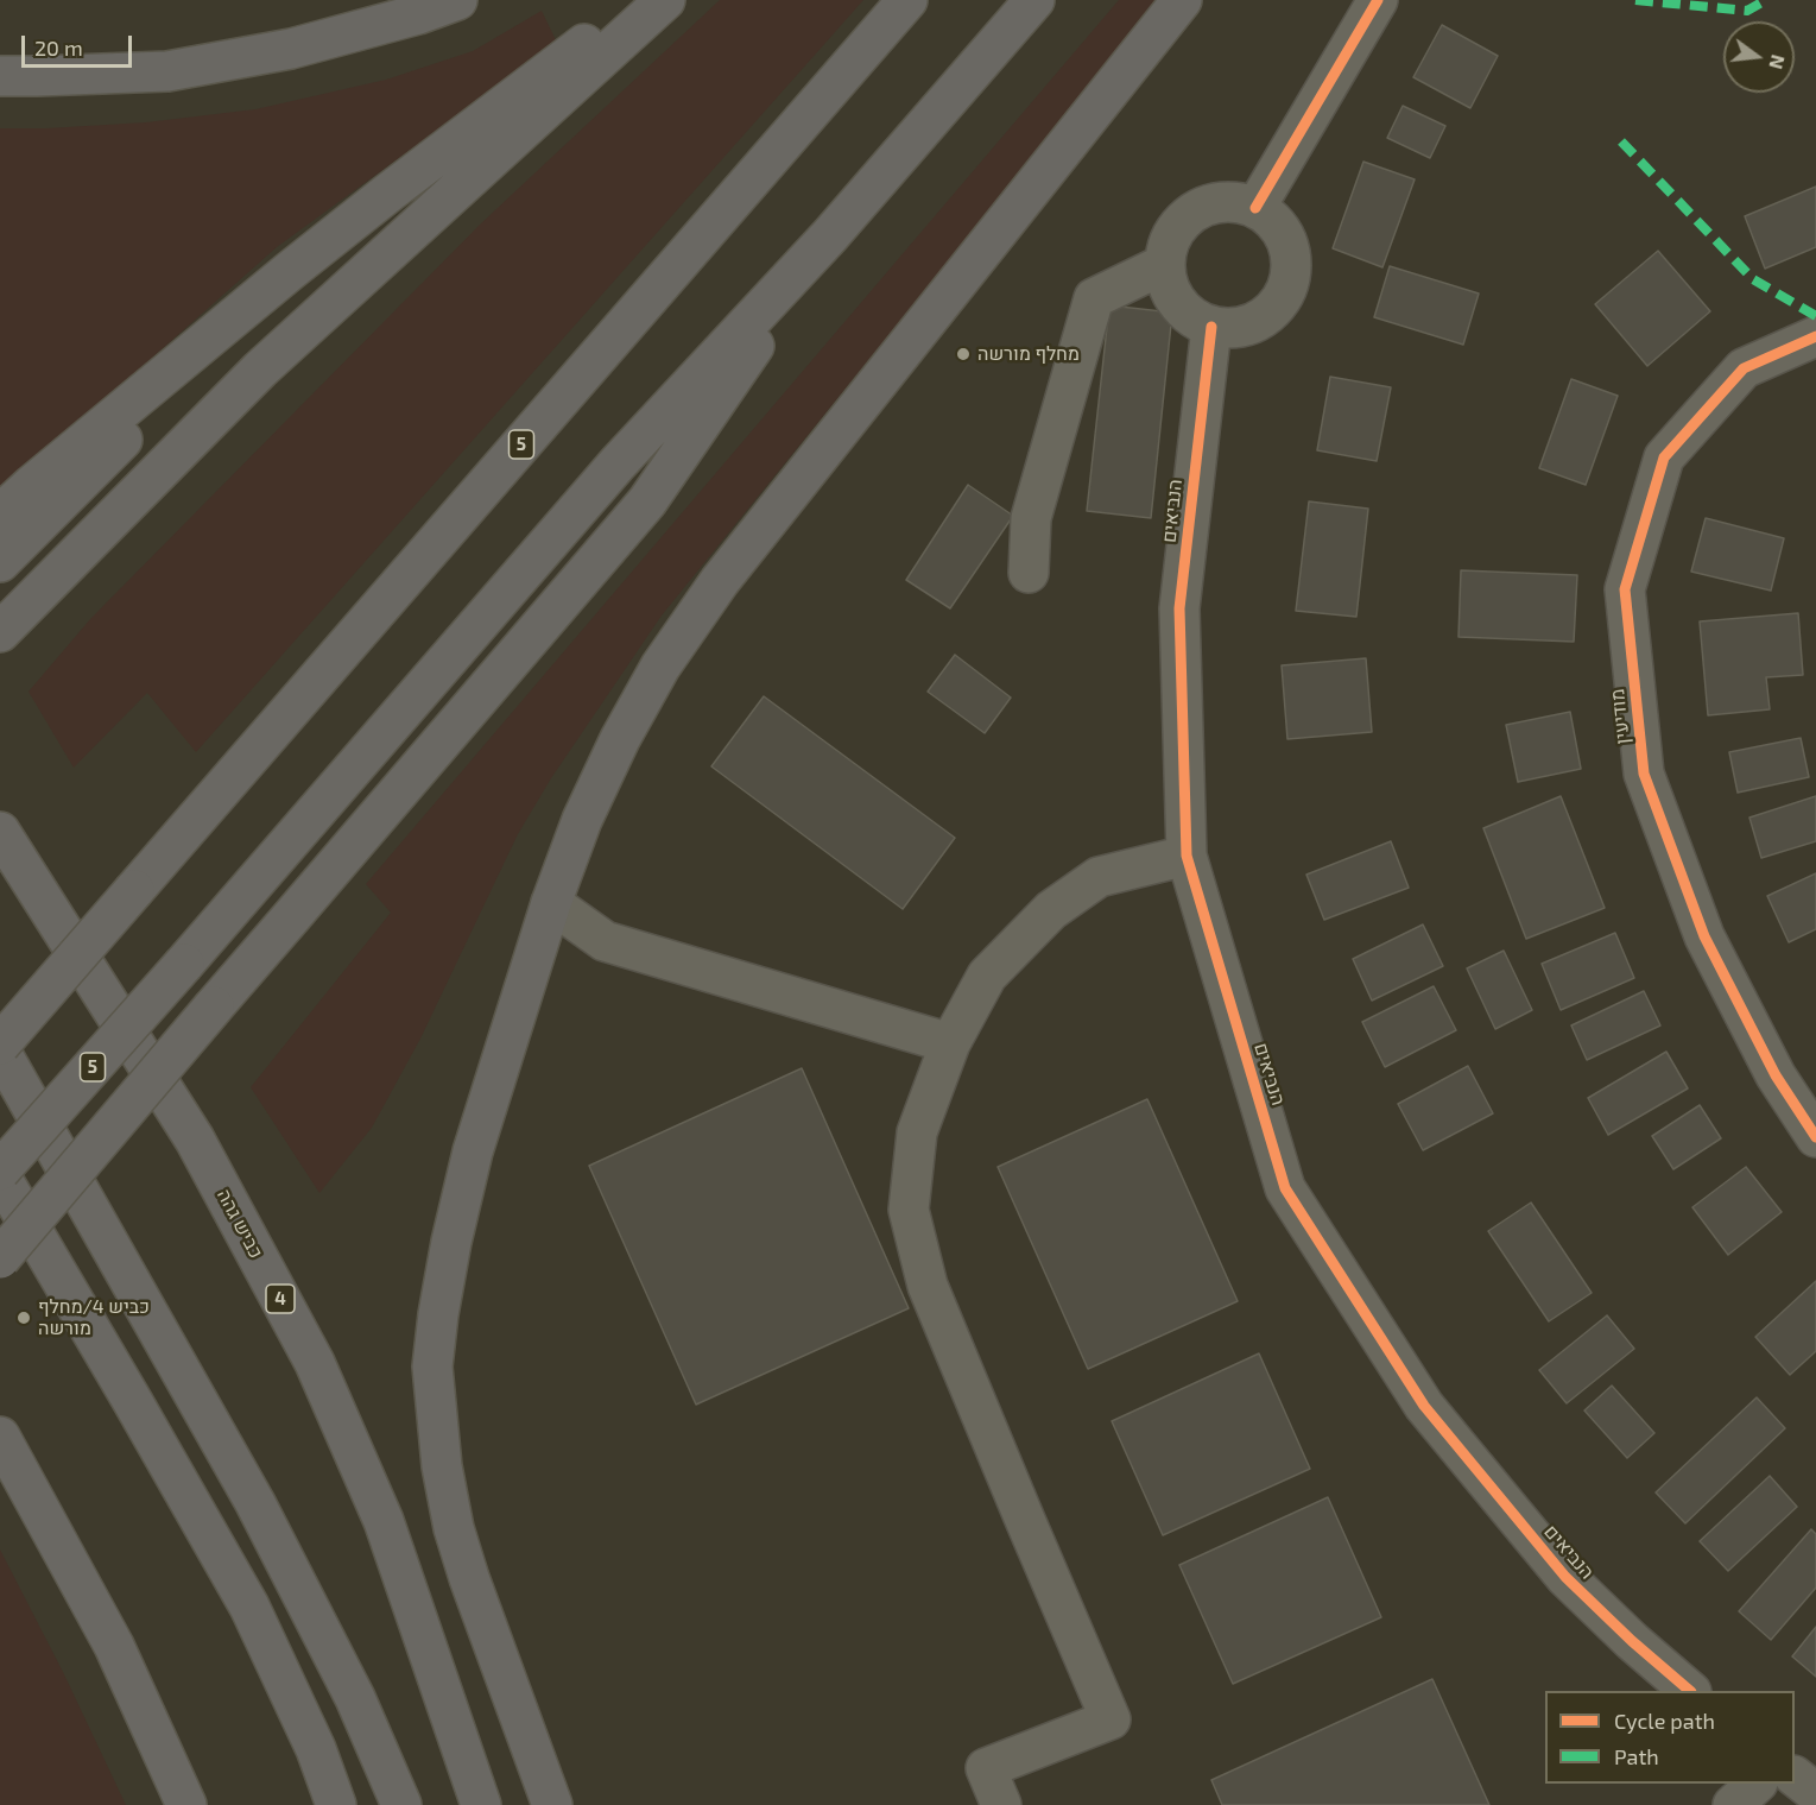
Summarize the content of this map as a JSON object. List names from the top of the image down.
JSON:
{
  "streets": {
    "highway": ["5", "כביש גהה", "4"],
    "street": ["הנביאים", "מודיעין"]
  },
  "places": ["מחלף מורשה", "כביש 4/מחלף מורשה"],
  "legend": ["Cycle path", "Path"],
  "scale_bar": "20 m",
  "north": "right"
}
